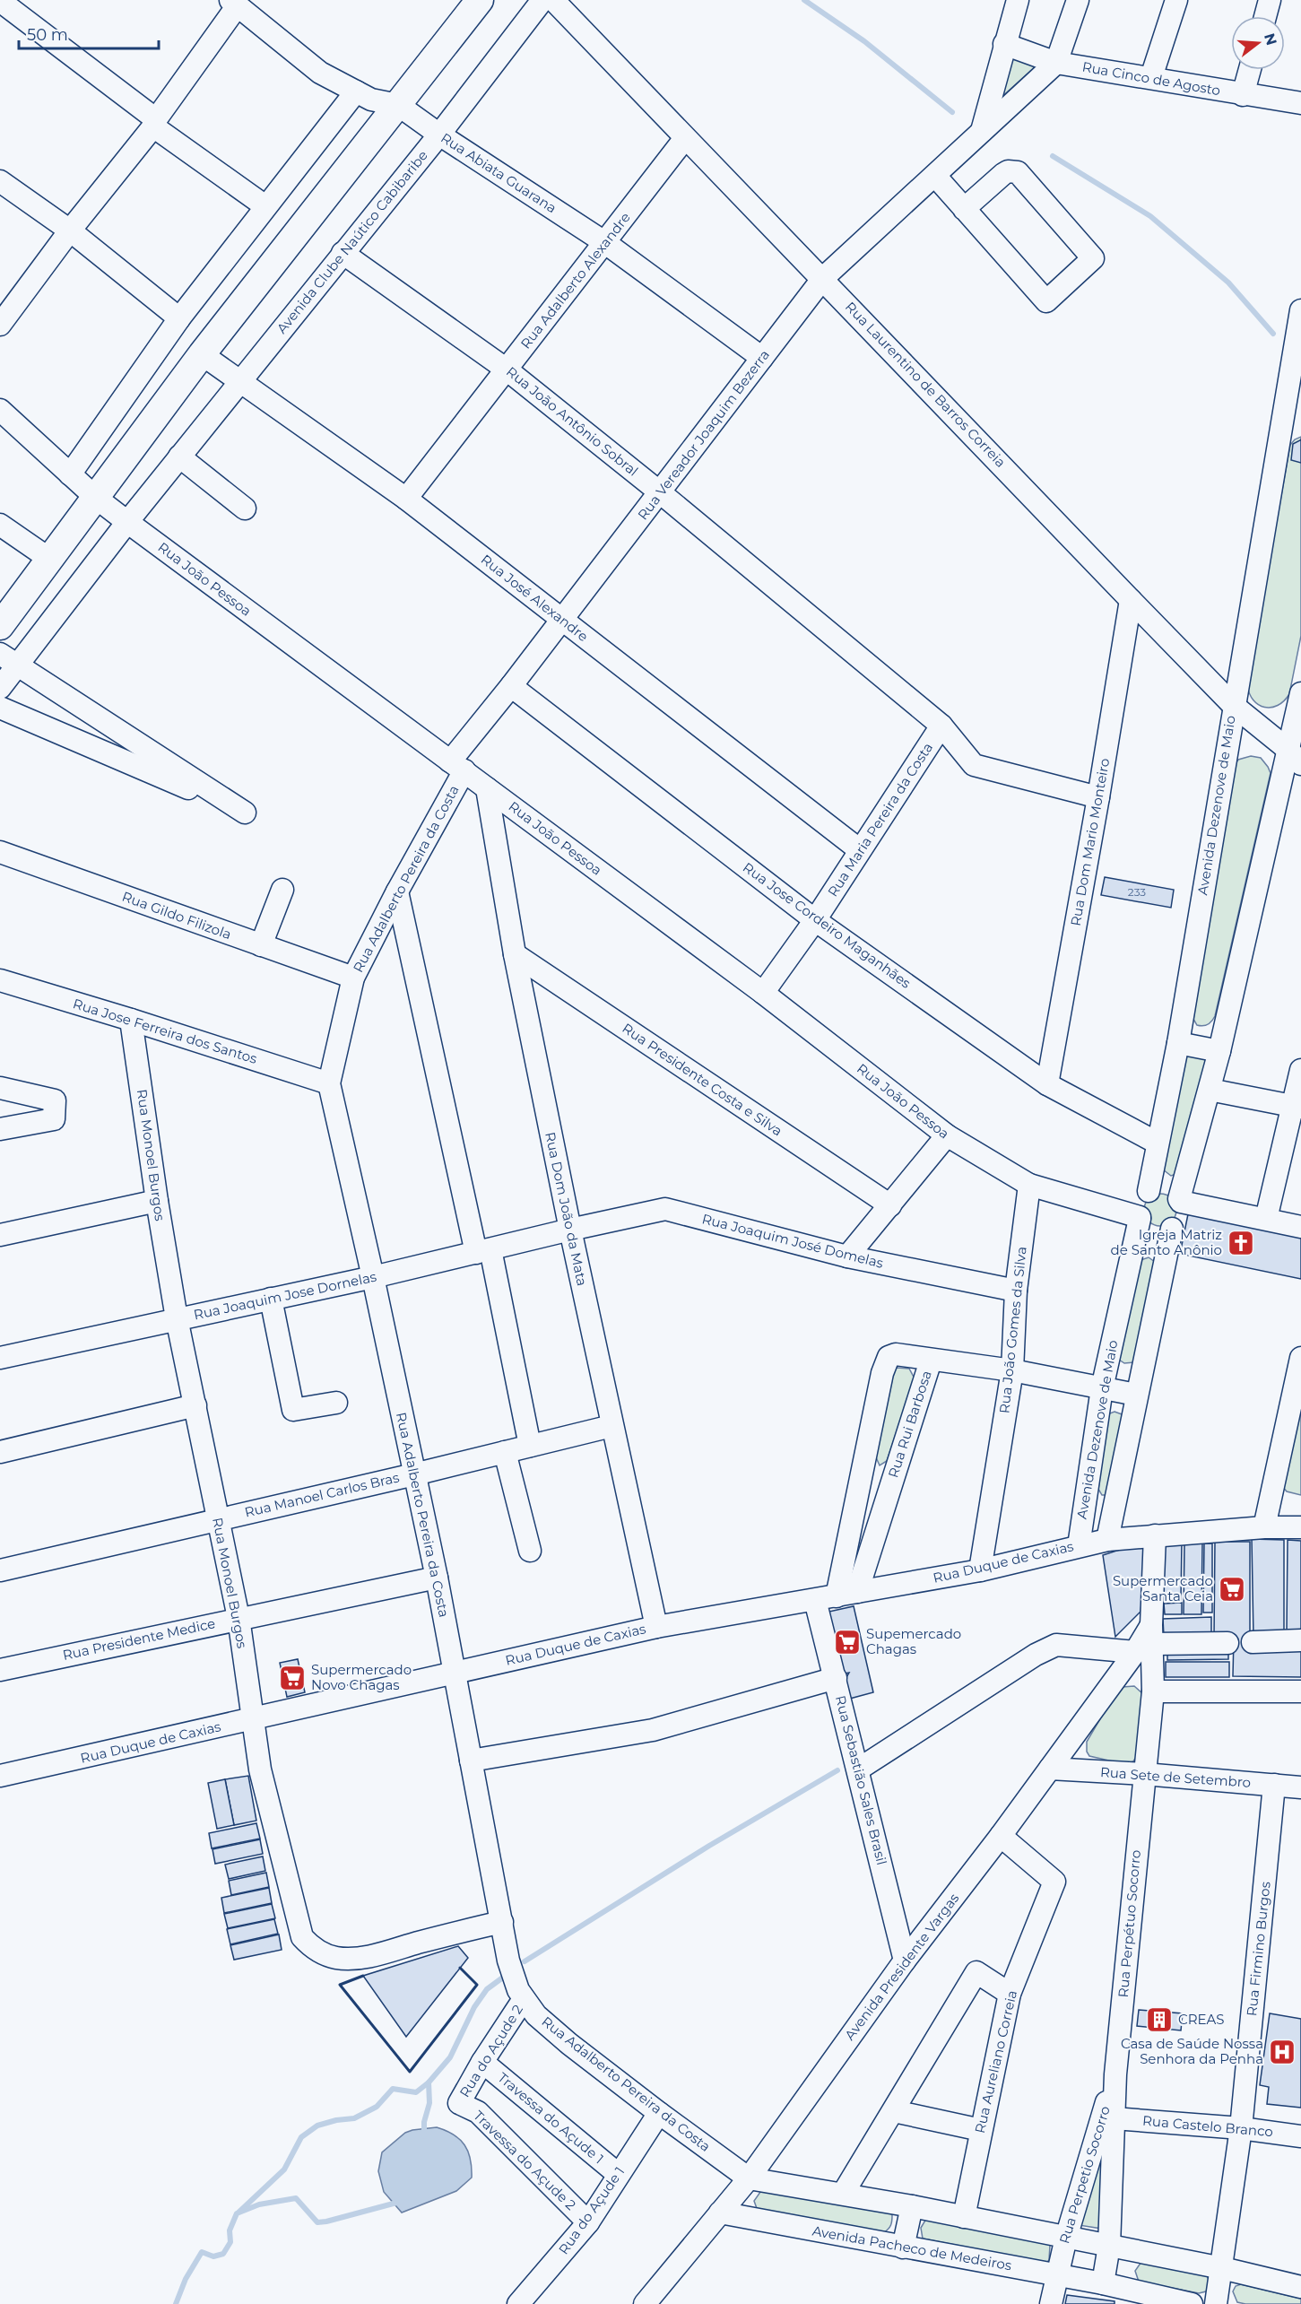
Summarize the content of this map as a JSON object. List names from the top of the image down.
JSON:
{
  "streets": {
    "street": [
      "Rua Cinco de Agosto",
      "Rua Abiata Guarana",
      "Avenida Clube Naútico Cabibaribe",
      "Rua Adalberto Alexandre",
      "Rua Laurentino de Barros Correia",
      "Rua João Antônio Sobral",
      "Rua Vereador Joaquim Bezerra",
      "Rua João Pessoa",
      "Rua José Alexandre",
      "Avenida Dezenove de Maio",
      "Rua Maria Pereira da Costa",
      "Rua Dom Mario Monteiro",
      "Rua Adalberto Pereira da Costa",
      "Rua Gildo Filizola",
      "Rua Jose Cordeiro Maganhães",
      "Rua Jose Ferreira dos Santos",
      "Rua Presidente Costa e Silva",
      "Rua Monoel Burgos",
      "Rua Dom João da Mata",
      "Rua Joaquim José Domelas",
      "Rua Joaquim Jose Dornelas",
      "Rua João Gomes da Silva",
      "Rua Rui Barbosa",
      "Rua Manoel Carlos Bras",
      "Rua Duque de Caxias",
      "Rua Presidente Medice",
      "Rua Sete de Setembro",
      "Rua Sebastião Sales Brasil",
      "Rua Perpétuo Socorro",
      "Rua Firmino Burgos",
      "Avenida Presidente Vargas",
      "Rua do Açude 2",
      "Rua Aureliano Correia",
      "Travessa do Açude 1",
      "Rua Castelo Branco",
      "Travessa do Açude 2",
      "Rua Perpetio Socorro",
      "Rua do Açude 1",
      "Avenida Pacheco de Medeiros"
    ]
  },
  "crossings": [
    ["Rua Cinco de Agosto", "Rua Vereador Joaquim Bezerra"],
    ["Rua Abiata Guarana", "Avenida Clube Naútico Cabibaribe"],
    ["Rua Abiata Guarana", "Rua Adalberto Alexandre"],
    ["Rua Abiata Guarana", "Rua Vereador Joaquim Bezerra"],
    ["Avenida Clube Naútico Cabibaribe", "Rua João Antônio Sobral"],
    ["Avenida Clube Naútico Cabibaribe", "Rua João Pessoa"],
    ["Avenida Clube Naútico Cabibaribe", "Rua José Alexandre"],
    ["Rua Adalberto Alexandre", "Rua Laurentino de Barros Correia"],
    ["Rua Adalberto Alexandre", "Rua João Antônio Sobral"],
    ["Rua Adalberto Alexandre", "Rua José Alexandre"],
    ["Rua Laurentino de Barros Correia", "Rua Vereador Joaquim Bezerra"],
    ["Rua Laurentino de Barros Correia", "Avenida Dezenove de Maio"],
    ["Rua Laurentino de Barros Correia", "Rua Dom Mario Monteiro"],
    ["Rua João Antônio Sobral", "Rua Vereador Joaquim Bezerra"],
    ["Rua João Antônio Sobral", "Rua Maria Pereira da Costa"],
    ["Rua João Antônio Sobral", "Rua Dom Mario Monteiro"],
    ["Rua Vereador Joaquim Bezerra", "Rua João Pessoa"],
    ["Rua Vereador Joaquim Bezerra", "Rua José Alexandre"],
    ["Rua Vereador Joaquim Bezerra", "Rua Adalberto Pereira da Costa"],
    ["Rua Vereador Joaquim Bezerra", "Rua Jose Cordeiro Maganhães"],
    ["Rua João Pessoa", "Avenida Dezenove de Maio"],
    ["Rua João Pessoa", "Rua Maria Pereira da Costa"],
    ["Rua João Pessoa", "Rua Adalberto Pereira da Costa"],
    ["Rua João Pessoa", "Rua Dom João da Mata"],
    ["Rua João Pessoa", "Rua João Gomes da Silva"],
    ["Rua José Alexandre", "Rua Maria Pereira da Costa"],
    ["Avenida Dezenove de Maio", "Rua Jose Cordeiro Maganhães"],
    ["Avenida Dezenove de Maio", "Rua Rui Barbosa"],
    ["Avenida Dezenove de Maio", "Rua Duque de Caxias"],
    ["Rua Maria Pereira da Costa", "Rua Jose Cordeiro Maganhães"],
    ["Rua Dom Mario Monteiro", "Rua Jose Cordeiro Maganhães"],
    ["Rua Adalberto Pereira da Costa", "Rua Gildo Filizola"],
    ["Rua Adalberto Pereira da Costa", "Rua Jose Ferreira dos Santos"],
    ["Rua Adalberto Pereira da Costa", "Rua Monoel Burgos"],
    ["Rua Adalberto Pereira da Costa", "Rua Joaquim Jose Dornelas"],
    ["Rua Adalberto Pereira da Costa", "Rua Manoel Carlos Bras"],
    ["Rua Adalberto Pereira da Costa", "Rua Duque de Caxias"],
    ["Rua Adalberto Pereira da Costa", "Rua Presidente Medice"],
    ["Rua Adalberto Pereira da Costa", "Avenida Presidente Vargas"],
    ["Rua Adalberto Pereira da Costa", "Rua do Açude 2"],
    ["Rua Adalberto Pereira da Costa", "Rua do Açude 1"],
    ["Rua Jose Ferreira dos Santos", "Rua Monoel Burgos"],
    ["Rua Presidente Costa e Silva", "Rua Dom João da Mata"],
    ["Rua Monoel Burgos", "Rua Joaquim Jose Dornelas"],
    ["Rua Monoel Burgos", "Rua Manoel Carlos Bras"],
    ["Rua Monoel Burgos", "Rua Duque de Caxias"],
    ["Rua Monoel Burgos", "Rua Presidente Medice"],
    ["Rua Dom João da Mata", "Rua Joaquim José Domelas"],
    ["Rua Dom João da Mata", "Rua Joaquim Jose Dornelas"],
    ["Rua Dom João da Mata", "Rua Manoel Carlos Bras"],
    ["Rua Dom João da Mata", "Rua Duque de Caxias"],
    ["Rua Joaquim José Domelas", "Rua Joaquim Jose Dornelas"],
    ["Rua Joaquim José Domelas", "Rua João Gomes da Silva"],
    ["Rua João Gomes da Silva", "Rua Rui Barbosa"],
    ["Rua João Gomes da Silva", "Rua Duque de Caxias"],
    ["Rua Rui Barbosa", "Rua Duque de Caxias"],
    ["Rua Duque de Caxias", "Rua Sebastião Sales Brasil"],
    ["Rua Sete de Setembro", "Rua Perpétuo Socorro"],
    ["Rua Sete de Setembro", "Rua Firmino Burgos"],
    ["Rua Sete de Setembro", "Avenida Presidente Vargas"],
    ["Rua Sebastião Sales Brasil", "Avenida Presidente Vargas"],
    ["Rua Perpétuo Socorro", "Rua Perpetio Socorro"],
    ["Rua Firmino Burgos", "Rua Castelo Branco"],
    ["Avenida Presidente Vargas", "Rua Aureliano Correia"],
    ["Avenida Presidente Vargas", "Avenida Pacheco de Medeiros"],
    ["Rua do Açude 2", "Travessa do Açude 1"],
    ["Rua do Açude 2", "Travessa do Açude 2"],
    ["Travessa do Açude 1", "Rua do Açude 1"],
    ["Rua Castelo Branco", "Rua Perpetio Socorro"],
    ["Travessa do Açude 2", "Rua do Açude 1"],
    ["Rua Perpetio Socorro", "Avenida Pacheco de Medeiros"]
  ],
  "places": {
    "church": ["Igreja Matriz de Santo Anônio"],
    "supermarket": ["Supermercado Santa Ceia", "Supemercado Chagas", "Supermercado Novo Chagas"],
    "building": ["CREAS"],
    "hospital": ["Casa de Saúde Nossa Senhora da Penha"]
  },
  "house_numbers": ["233"],
  "scale_bar": "50 m",
  "north": "right"
}
